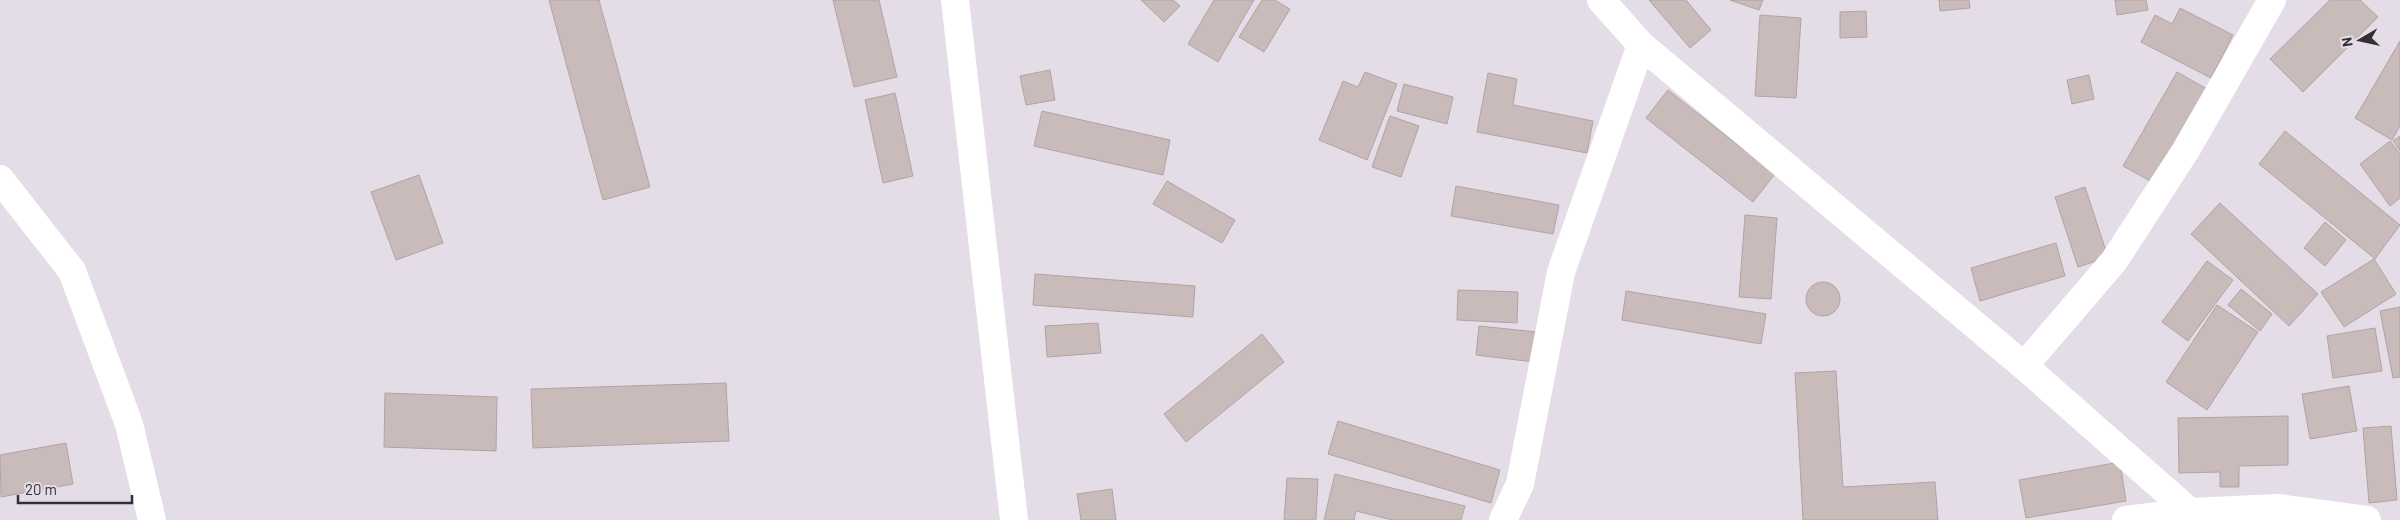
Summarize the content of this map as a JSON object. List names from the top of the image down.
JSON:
{
  "scale_bar": "20 m",
  "north": "left"
}
